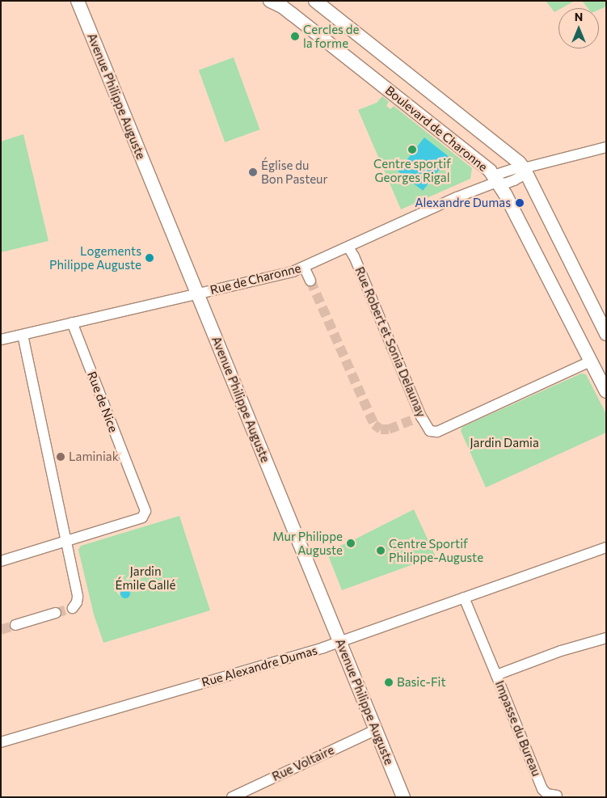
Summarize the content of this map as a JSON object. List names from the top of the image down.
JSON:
{
  "streets": {
    "main road": ["Avenue Philippe Auguste", "Boulevard de Charonne"],
    "street": [
      "Rue de Charonne",
      "Rue Robert et Sonia Delaunay",
      "Rue de Nice",
      "Rue Alexandre Dumas",
      "Impasse du Bureau",
      "Rue Voltaire"
    ]
  },
  "crossings": [
    ["Avenue Philippe Auguste", "Rue de Charonne"],
    ["Avenue Philippe Auguste", "Rue Alexandre Dumas"],
    ["Avenue Philippe Auguste", "Rue Voltaire"],
    ["Boulevard de Charonne", "Rue de Charonne"],
    ["Boulevard de Charonne", "Rue Robert et Sonia Delaunay"],
    ["Rue de Charonne", "Rue Robert et Sonia Delaunay"],
    ["Rue de Charonne", "Rue de Nice"],
    ["Rue Alexandre Dumas", "Impasse du Bureau"]
  ],
  "parks": ["Jardin Damia", "Jardin Émile Gallé"],
  "places": [
    "Cercles de la forme",
    "Centre sportif Georges Rigal",
    "Église du Bon Pasteur",
    "Alexandre Dumas",
    "Logements Philippe Auguste",
    "Laminiak",
    "Mur Philippe Auguste",
    "Centre Sportif Philippe-Auguste",
    "Basic-Fit"
  ],
  "north": "top"
}
